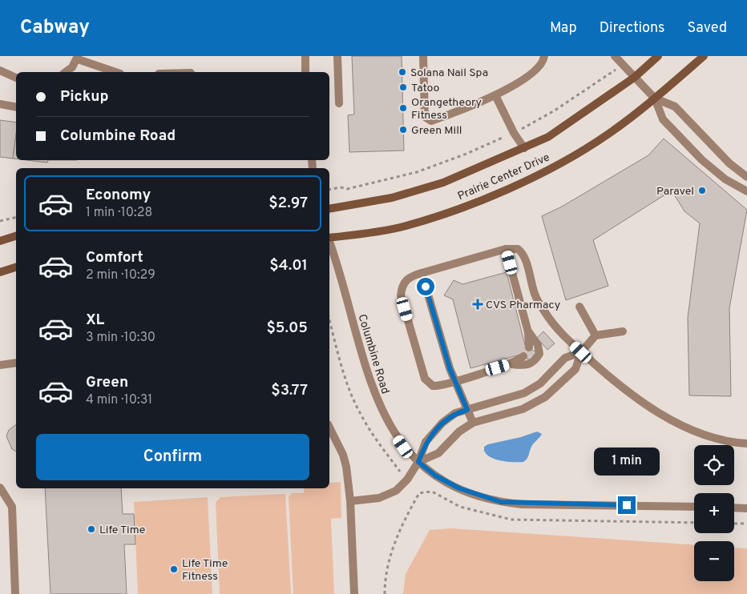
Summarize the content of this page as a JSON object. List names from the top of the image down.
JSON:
{
  "streets": {
    "main road": ["Prairie Center Drive"],
    "street": ["Columbine Road"]
  },
  "places": {
    "other": [
      "Solana Nail Spa",
      "Tatoo",
      "Orangetheory Fitness",
      "Green Mill",
      "Paravel",
      "Life Time",
      "Life Time Fitness"
    ],
    "health": ["CVS Pharmacy"]
  },
  "page": {
    "header": "Cabway",
    "nav": ["Map", "Directions", "Saved"],
    "banner": ["Pickup", "Columbine Road"],
    "list": [
      {
        "name": "Economy",
        "note": "1 min · 10:28",
        "value": "$2.97"
      },
      {
        "name": "Comfort",
        "note": "2 min · 10:29",
        "value": "$4.01"
      },
      {
        "name": "XL",
        "note": "3 min · 10:30",
        "value": "$5.05"
      },
      {
        "name": "Green",
        "note": "4 min · 10:31",
        "value": "$3.77"
      }
    ],
    "buttons": "Confirm",
    "map_buttons": ["+", "−"],
    "bubble": "1 min"
  }
}
